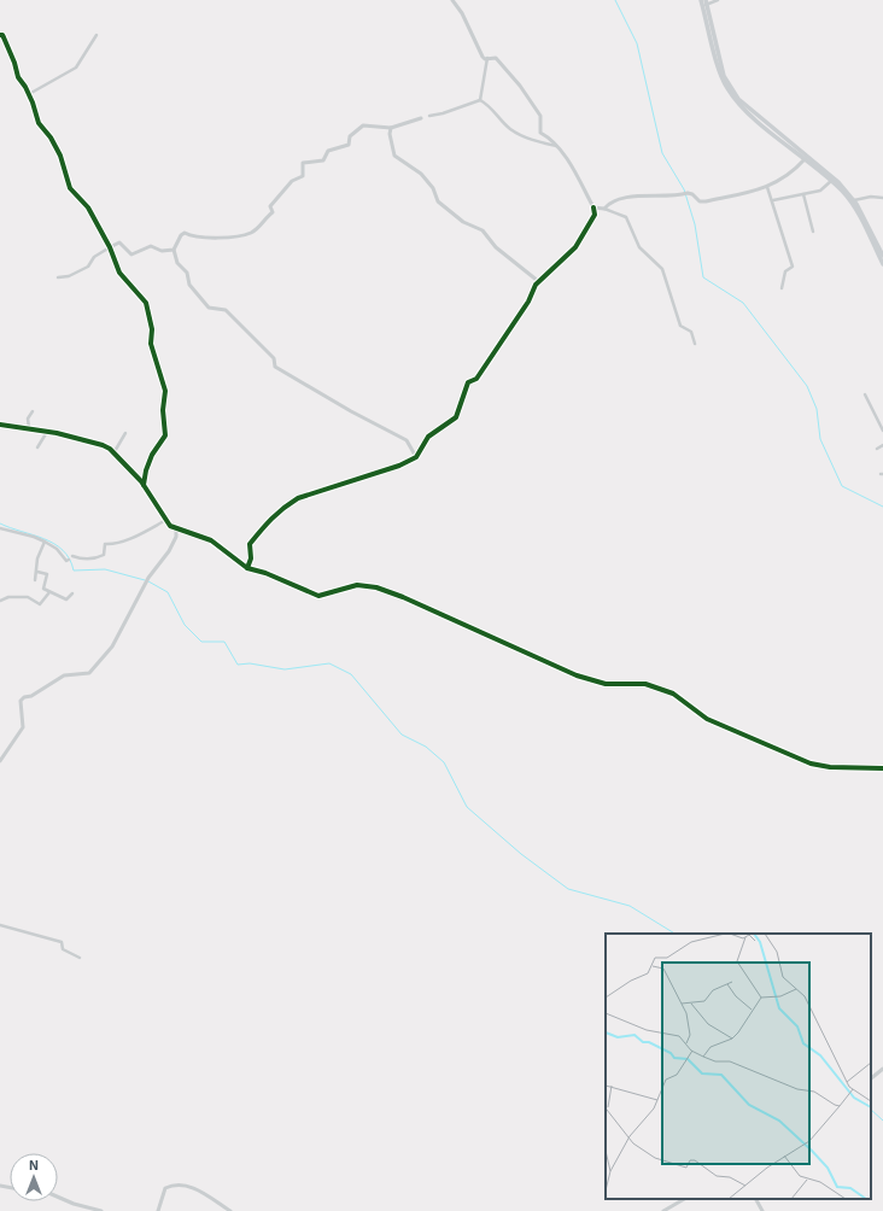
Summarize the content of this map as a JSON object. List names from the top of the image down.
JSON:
{
  "north": "top"
}
